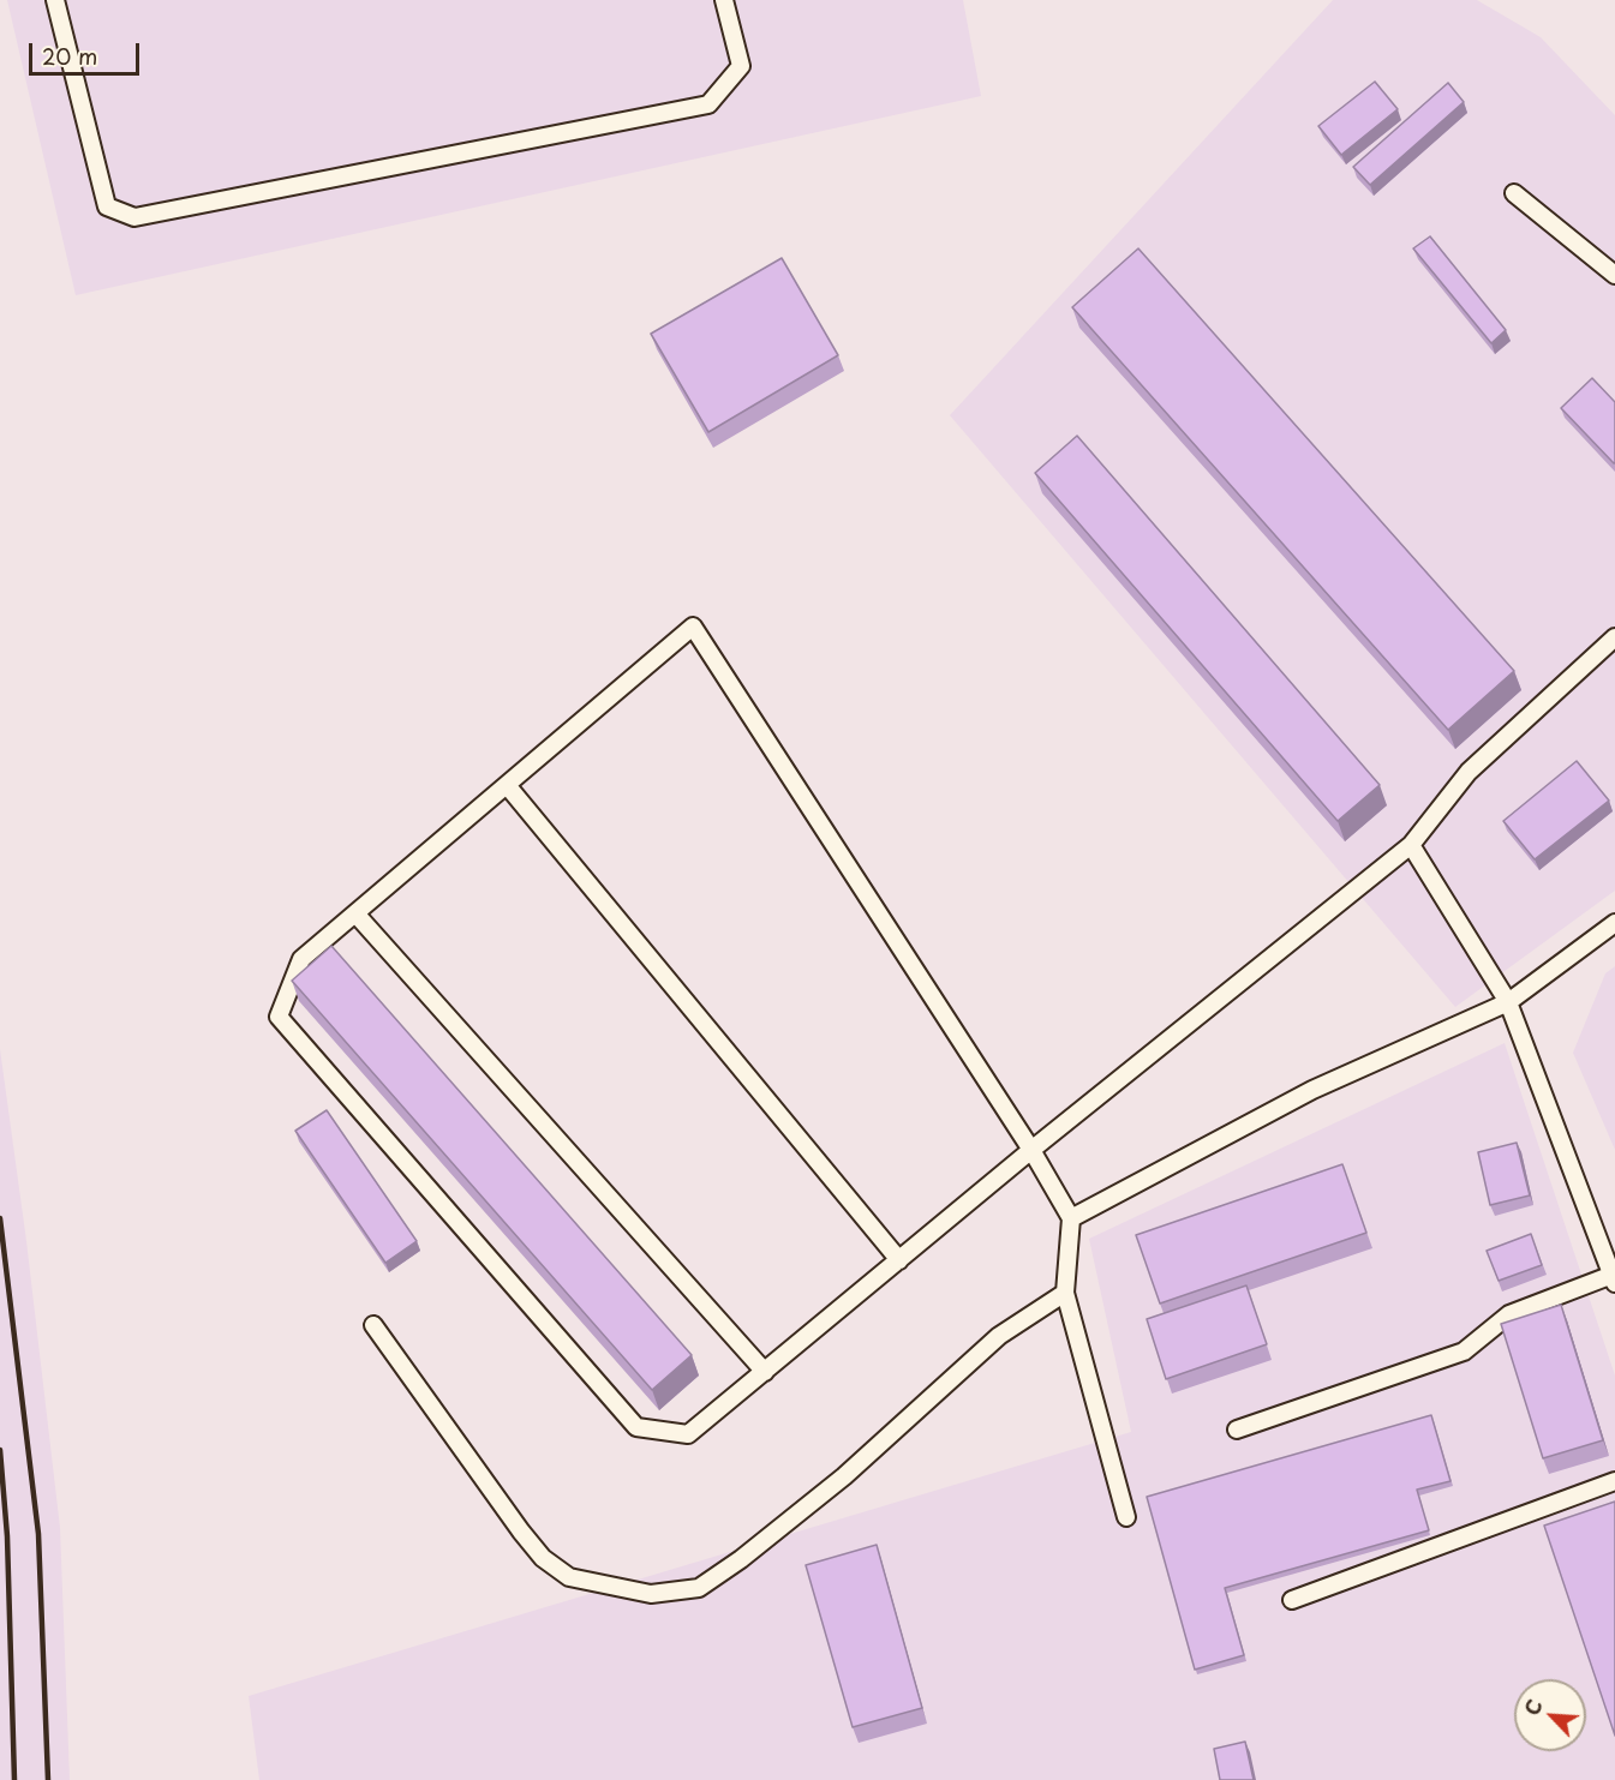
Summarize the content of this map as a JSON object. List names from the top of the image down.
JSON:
{
  "scale_bar": "20 m",
  "north": "top left"
}
